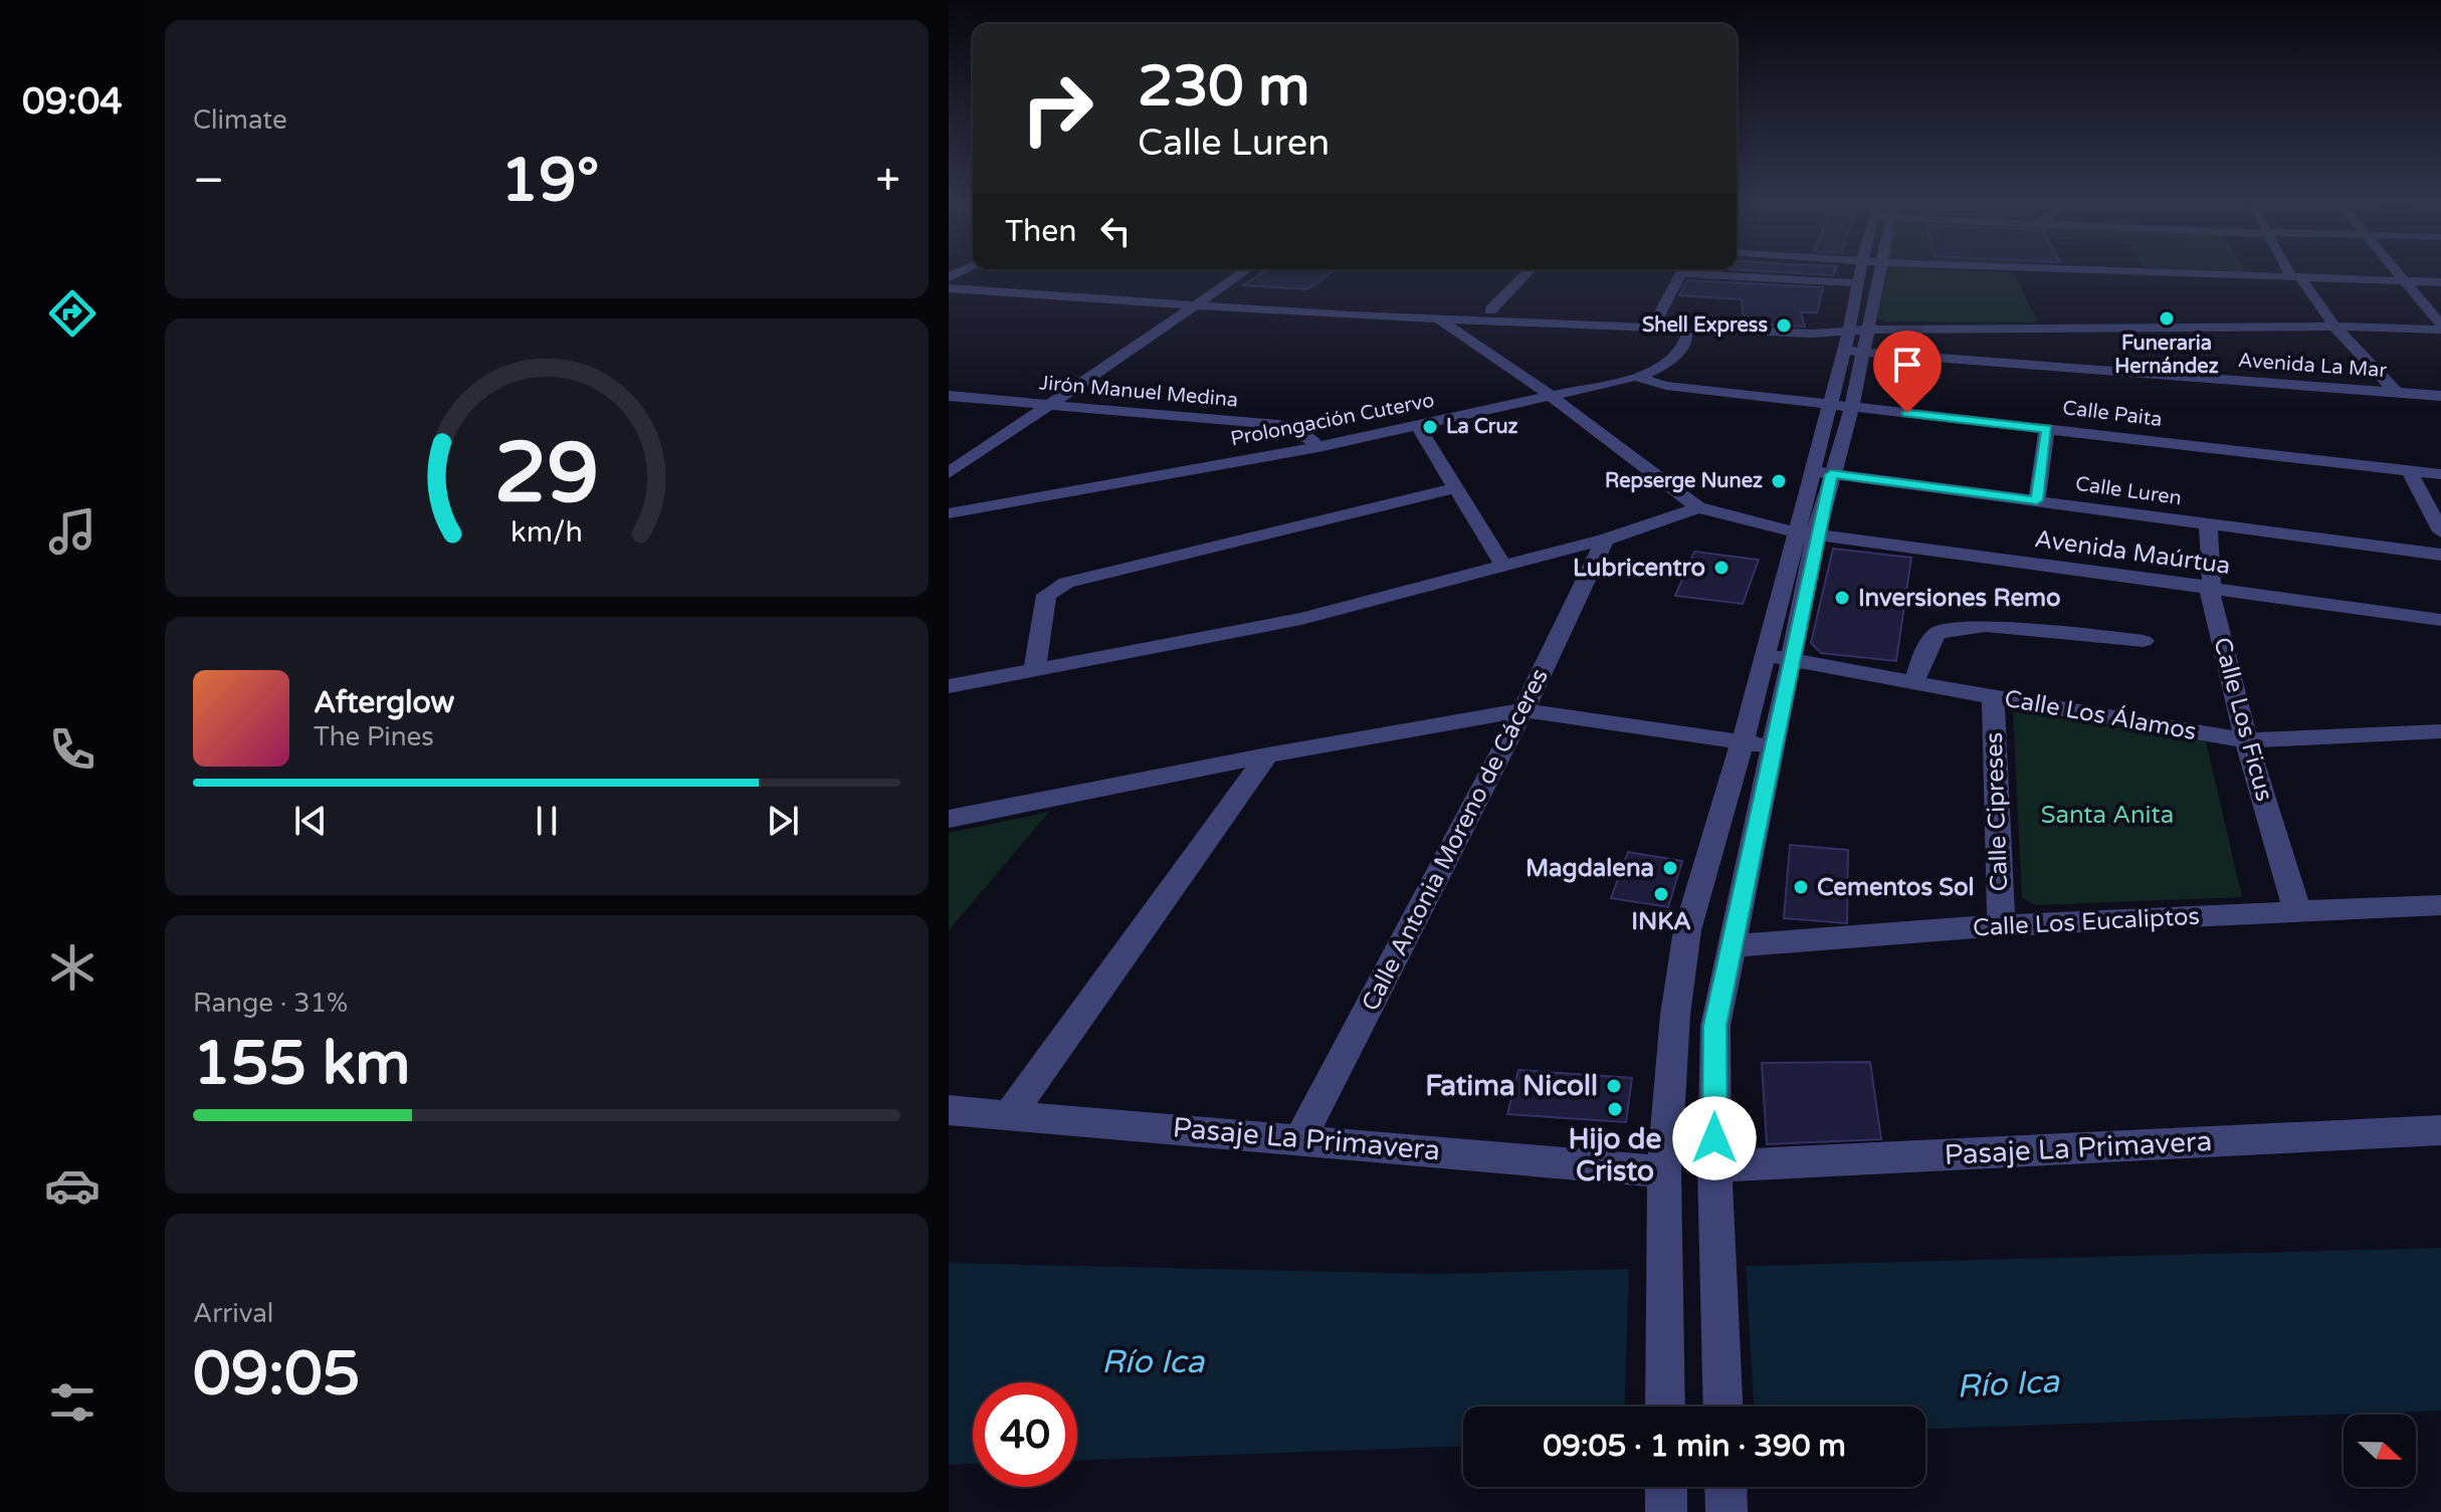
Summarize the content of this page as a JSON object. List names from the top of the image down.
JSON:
{
  "streets": {
    "street": [
      "Avenida La Mar",
      "Jirón Manuel Medina",
      "Calle Paita",
      "Prolongación Cutervo",
      "Calle Luren",
      "Avenida Maúrtua",
      "Calle Los Álamos",
      "Calle Los Ficus",
      "Calle Cipreses",
      "Calle Antonia Moreno de Cáceres",
      "Calle Los Eucaliptos",
      "Pasaje La Primavera"
    ]
  },
  "crossings": [
    ["Jirón Manuel Medina", "Prolongación Cutervo"],
    ["Calle Paita", "Prolongación Cutervo"],
    ["Calle Luren", "Calle Los Ficus"],
    ["Avenida Maúrtua", "Calle Los Ficus"],
    ["Calle Los Álamos", "Calle Los Ficus"],
    ["Calle Los Álamos", "Calle Cipreses"],
    ["Calle Los Ficus", "Calle Los Eucaliptos"],
    ["Calle Cipreses", "Calle Los Eucaliptos"],
    ["Calle Antonia Moreno de Cáceres", "Pasaje La Primavera"]
  ],
  "water": ["Río Ica"],
  "parks": ["Santa Anita"],
  "places": [
    "Funeraria Hernández",
    "Shell Express",
    "La Cruz",
    "Repserge Nunez",
    "Lubricentro",
    "Inversiones Remo",
    "Magdalena",
    "Cementos Sol",
    "INKA",
    "Fatima Nicoll",
    "Hijo de Cristo"
  ],
  "north": "right",
  "page": {
    "tabs": "09:04",
    "tile": [
      "Climate",
      ["Range · 31%", "155 km"],
      ["Arrival", "09:05"]
    ],
    "turn": ["230 m", "Calle Luren"],
    "heat": ["−", "19°", "+"],
    "then": "Then",
    "song": ["Afterglow", "The Pines"],
    "limit": "40",
    "trip": "09:05 · 1 min · 390 m",
    "gauge": ["29", "km/h"]
  }
}
